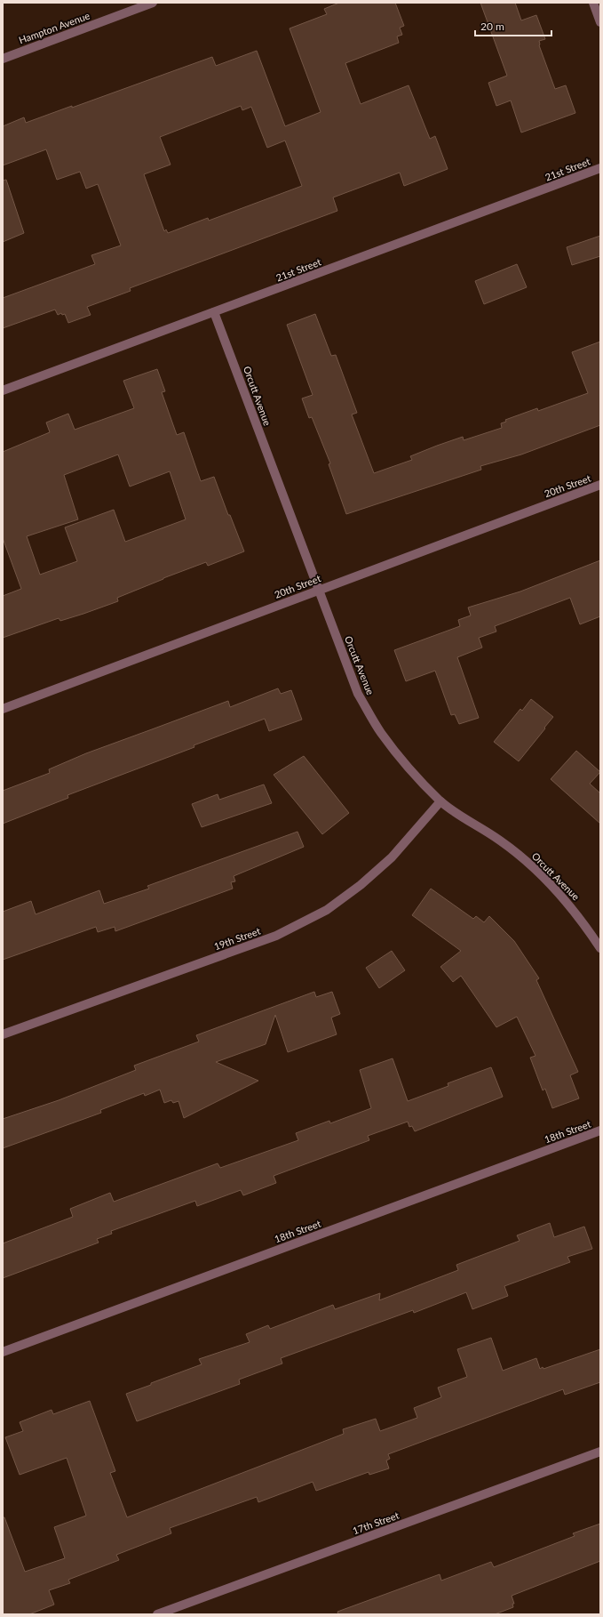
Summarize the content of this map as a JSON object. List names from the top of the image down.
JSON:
{
  "streets": {
    "street": [
      "Hampton Avenue",
      "21st Street",
      "Orcutt Avenue",
      "20th Street",
      "19th Street",
      "18th Street",
      "17th Street"
    ]
  },
  "crossings": [
    ["21st Street", "Orcutt Avenue"],
    ["Orcutt Avenue", "20th Street"],
    ["Orcutt Avenue", "19th Street"]
  ],
  "scale_bar": "20 m"
}
